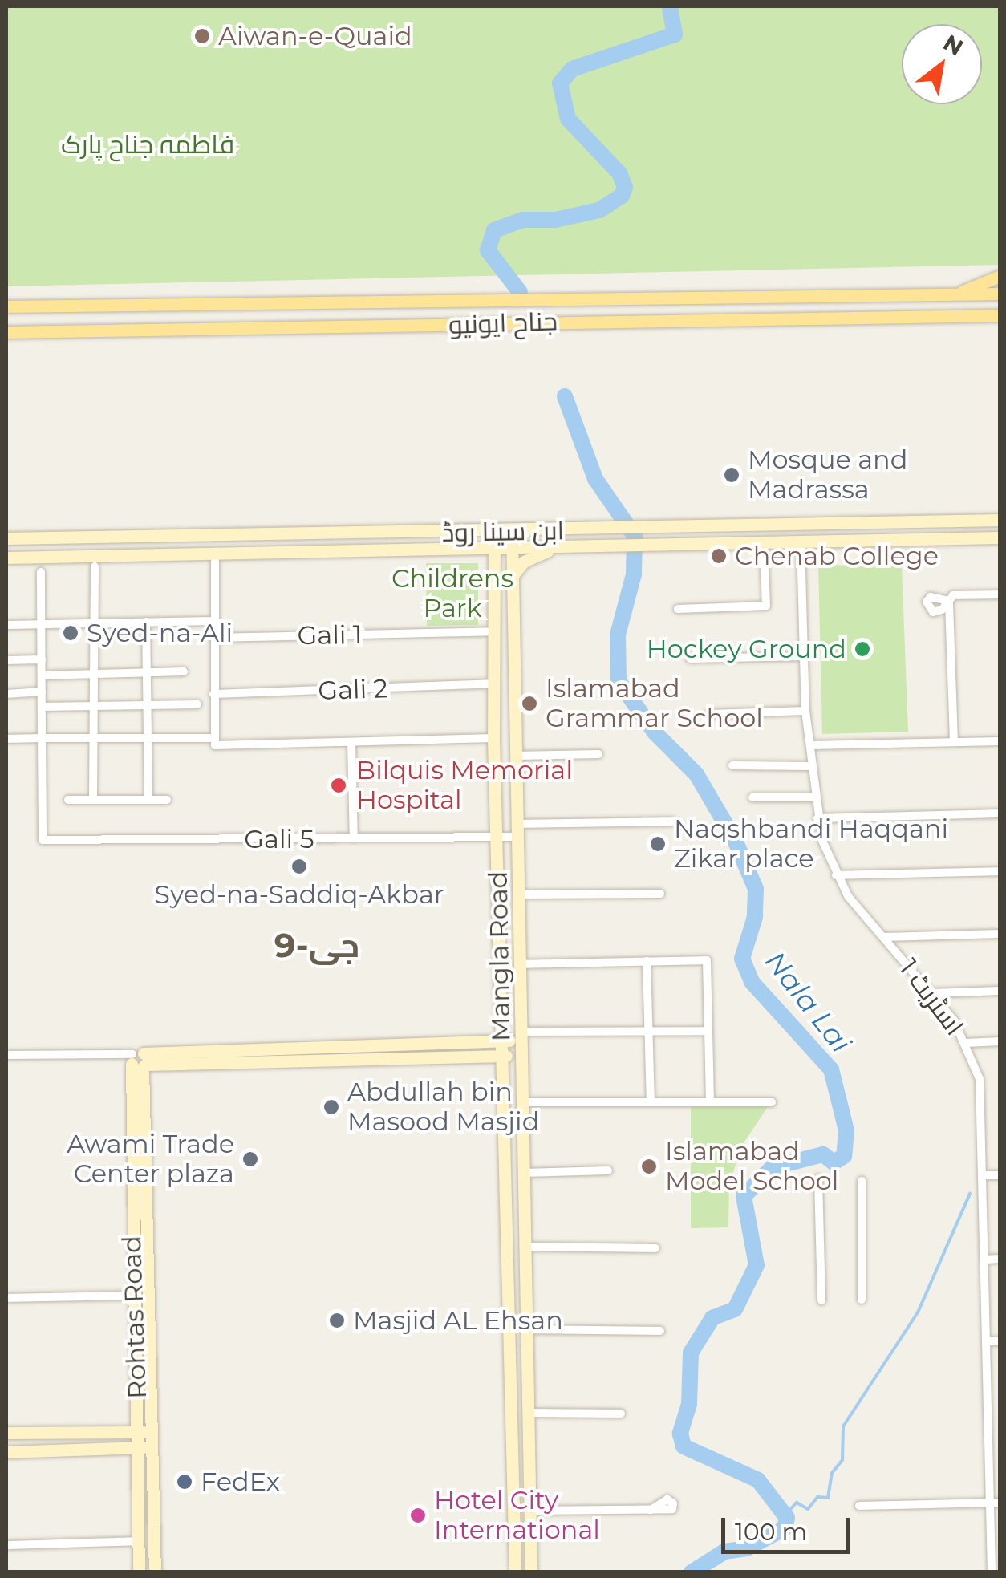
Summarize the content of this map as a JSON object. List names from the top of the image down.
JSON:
{
  "streets": {
    "main road": [
      "جناح ایونیو",
      "ابن سینا روڈ",
      "Mangla Road",
      "Rohtas Road"
    ],
    "street": [
      "Gali 1",
      "Gali 2",
      "Gali 5",
      "اسٹریٹ 1"
    ]
  },
  "crossings": [
    ["ابن سینا روڈ", "Mangla Road"],
    ["ابن سینا روڈ", "اسٹریٹ 1"],
    ["Gali 1", "Mangla Road"],
    ["Gali 2", "Mangla Road"],
    ["Gali 5", "Mangla Road"]
  ],
  "districts": ["جی-9"],
  "water": ["Nala Lai"],
  "parks": ["فاطمہ جناح پارک", "Childrens Park"],
  "places": [
    "Aiwan-e-Quaid",
    "Mosque and Madrassa",
    "Chenab College",
    "Syed-na-Ali",
    "Hockey Ground",
    "Islamabad Grammar School",
    "Bilquis Memorial Hospital",
    "Naqshbandi Haqqani Zikar place",
    "Syed-na-Saddiq-Akbar",
    "Abdullah bin Masood Masjid",
    "Awami Trade Center plaza",
    "Islamabad Model School",
    "Masjid AL Ehsan",
    "FedEx",
    "Hotel City International"
  ],
  "scale_bar": "100 m",
  "north": "top right"
}
